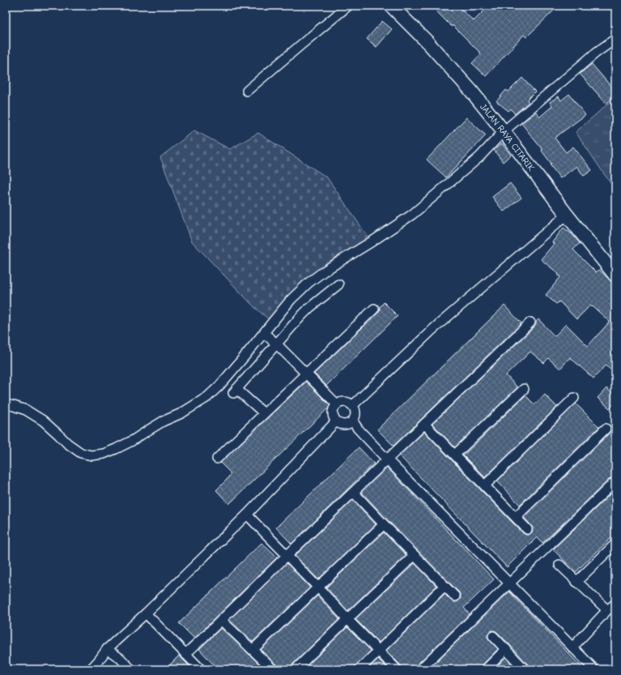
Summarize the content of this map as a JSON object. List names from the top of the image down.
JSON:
{
  "streets": {
    "street": ["JALAN RAYA CITARIK"]
  }
}
